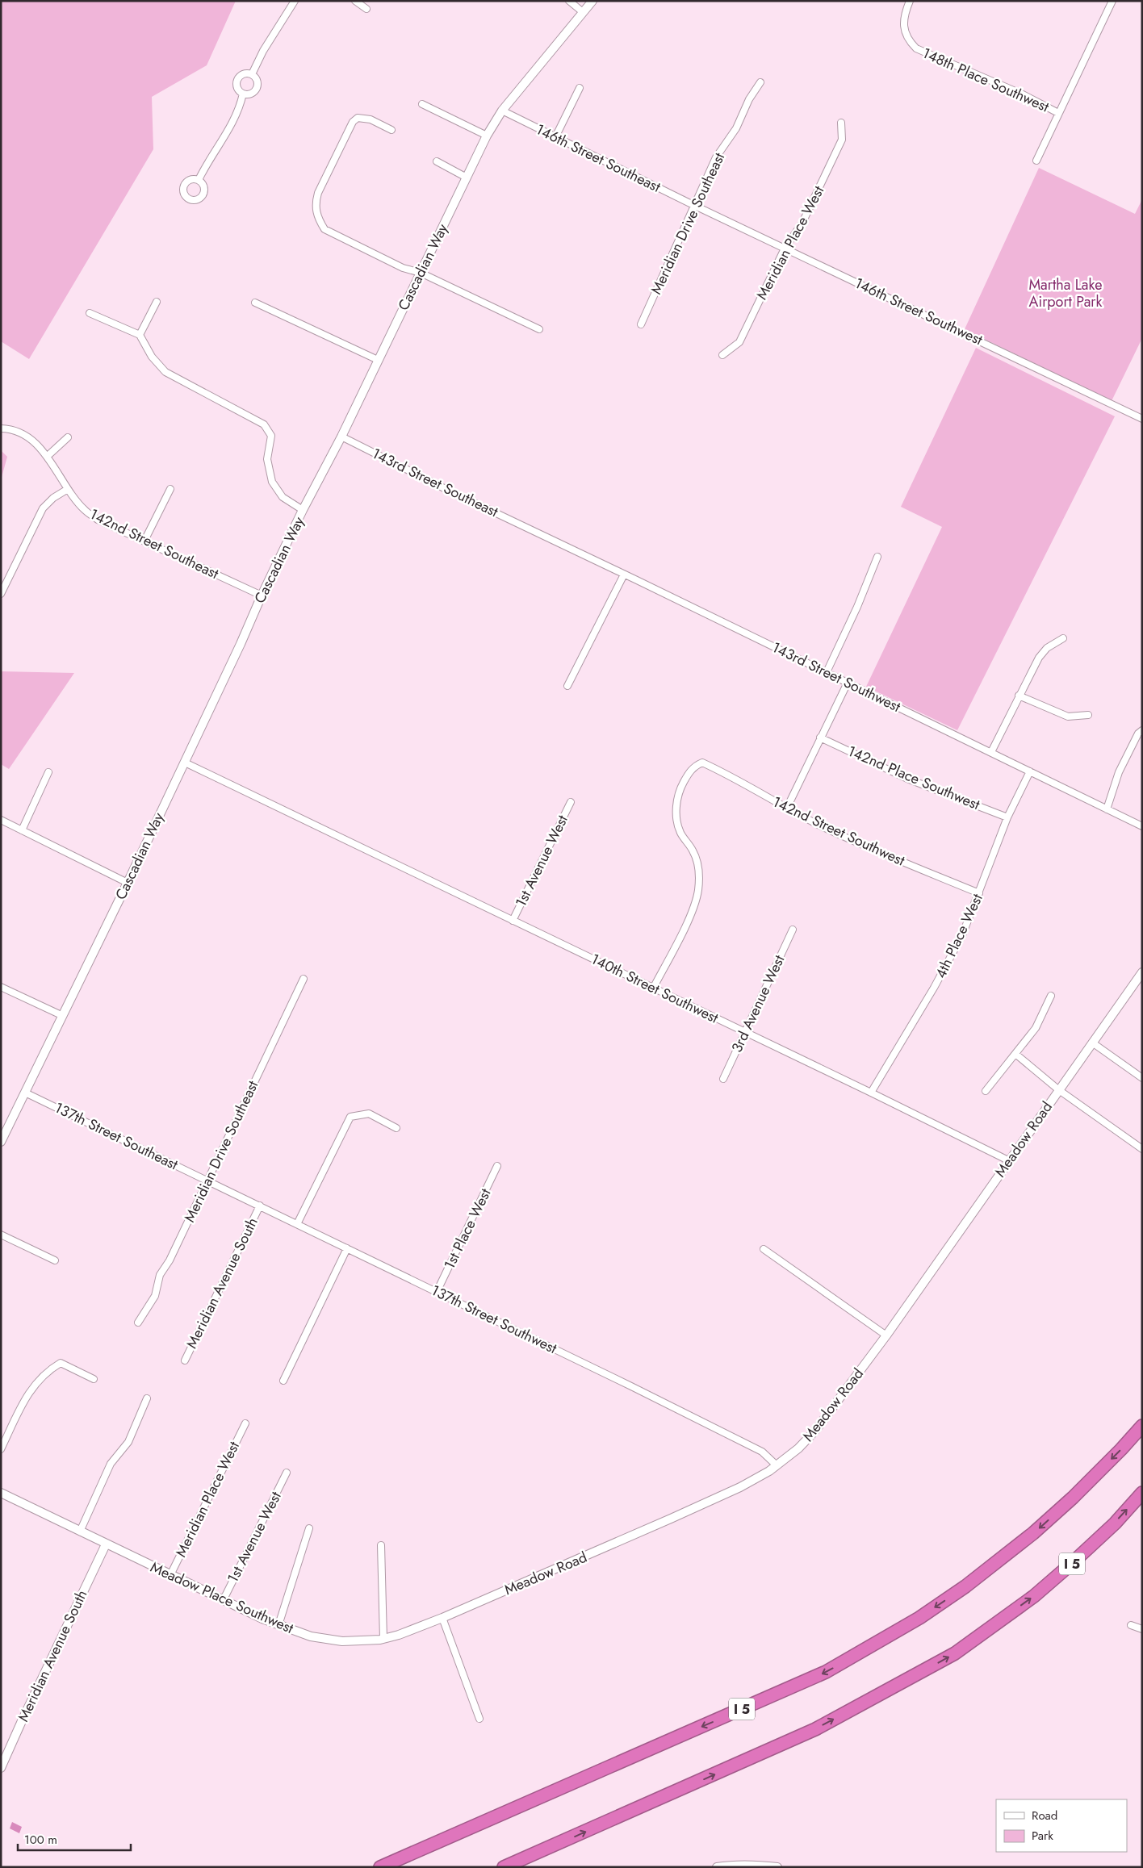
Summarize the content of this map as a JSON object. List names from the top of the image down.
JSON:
{
  "streets": {
    "highway": ["I 5"],
    "street": [
      "148th Place Southwest",
      "146th Street Southeast",
      "Meridian Drive Southeast",
      "Meridian Place West",
      "Cascadian Way",
      "146th Street Southwest",
      "143rd Street Southeast",
      "142nd Street Southeast",
      "143rd Street Southwest",
      "142nd Place Southwest",
      "142nd Street Southwest",
      "1st Avenue West",
      "4th Place West",
      "140th Street Southwest",
      "3rd Avenue West",
      "137th Street Southeast",
      "Meadow Road",
      "1st Place West",
      "Meridian Avenue South",
      "137th Street Southwest",
      "Meadow Place Southwest"
    ]
  },
  "crossings": [
    ["146th Street Southeast", "Meridian Drive Southeast"],
    ["146th Street Southeast", "Cascadian Way"],
    ["146th Street Southeast", "146th Street Southwest"],
    ["Meridian Drive Southeast", "146th Street Southwest"],
    ["Meridian Drive Southeast", "137th Street Southeast"],
    ["Meridian Drive Southeast", "137th Street Southwest"],
    ["Meridian Place West", "146th Street Southwest"],
    ["Meridian Place West", "Meadow Place Southwest"],
    ["Cascadian Way", "143rd Street Southeast"],
    ["Cascadian Way", "142nd Street Southeast"],
    ["Cascadian Way", "140th Street Southwest"],
    ["Cascadian Way", "137th Street Southeast"],
    ["143rd Street Southeast", "143rd Street Southwest"],
    ["143rd Street Southwest", "4th Place West"],
    ["142nd Place Southwest", "4th Place West"],
    ["142nd Street Southwest", "4th Place West"],
    ["142nd Street Southwest", "140th Street Southwest"],
    ["1st Avenue West", "140th Street Southwest"],
    ["1st Avenue West", "Meadow Place Southwest"],
    ["4th Place West", "140th Street Southwest"],
    ["140th Street Southwest", "3rd Avenue West"],
    ["140th Street Southwest", "Meadow Road"],
    ["137th Street Southeast", "137th Street Southwest"],
    ["Meadow Road", "137th Street Southwest"],
    ["Meadow Road", "Meadow Place Southwest"],
    ["1st Place West", "137th Street Southwest"],
    ["Meridian Avenue South", "137th Street Southwest"],
    ["Meridian Avenue South", "Meadow Place Southwest"]
  ],
  "parks": ["Martha Lake Airport Park"],
  "legend": ["Road", "Park"],
  "scale_bar": "100 m"
}
